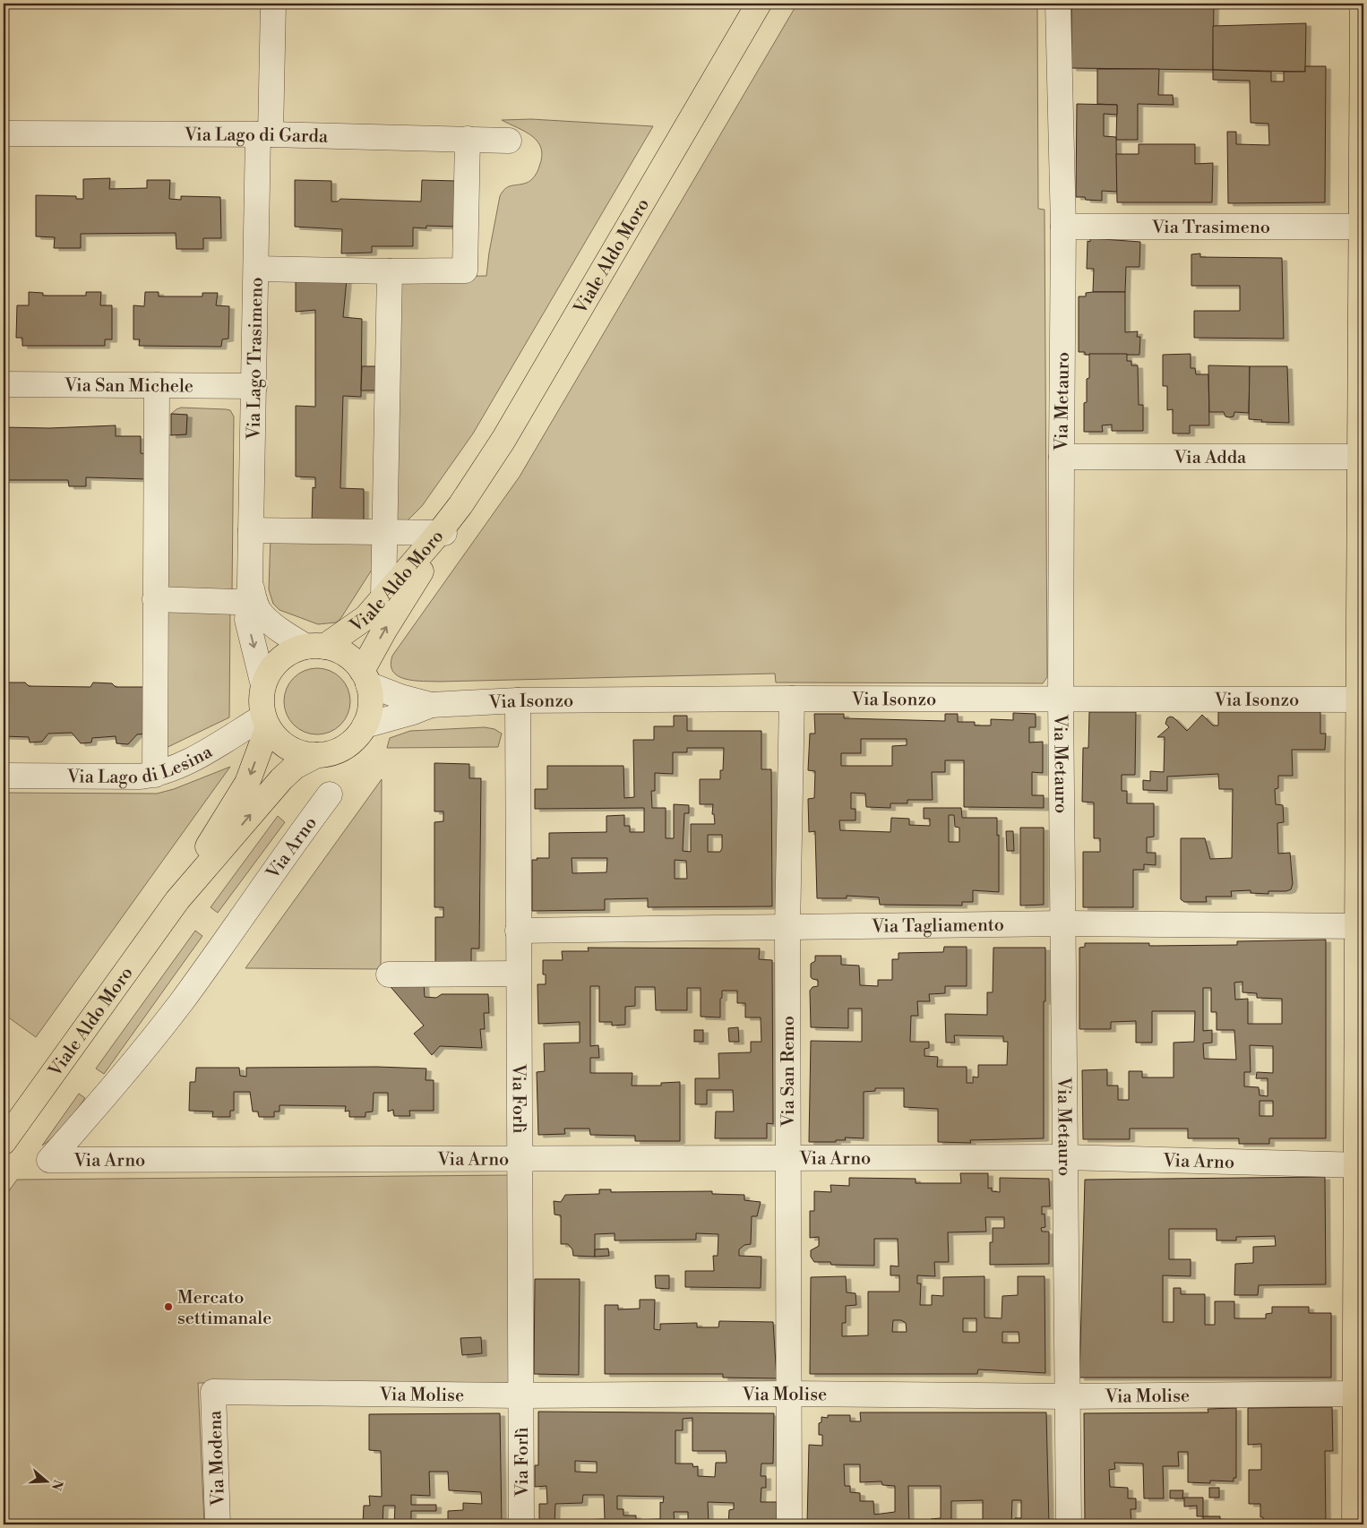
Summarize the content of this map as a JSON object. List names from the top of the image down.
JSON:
{
  "streets": {
    "main road": ["Viale Aldo Moro"],
    "street": [
      "Via Lago di Garda",
      "Via Trasimeno",
      "Via Lago Trasimeno",
      "Via San Michele",
      "Via Metauro",
      "Via Adda",
      "Via Isonzo",
      "Via Lago di Lesina",
      "Via Arno",
      "Via Tagliamento",
      "Via San Remo",
      "Via Forlì",
      "Via Molise",
      "Via Modena"
    ]
  },
  "crossings": [
    ["Via Lago di Garda", "Via Lago Trasimeno"],
    ["Via Trasimeno", "Via Metauro"],
    ["Viale Aldo Moro", "Via Lago Trasimeno"],
    ["Viale Aldo Moro", "Via Lago di Lesina"],
    ["Via Lago Trasimeno", "Via San Michele"],
    ["Via Lago Trasimeno", "Via Lago di Lesina"],
    ["Via Metauro", "Via Adda"],
    ["Via Metauro", "Via Isonzo"],
    ["Via Metauro", "Via Arno"],
    ["Via Metauro", "Via Tagliamento"],
    ["Via Metauro", "Via Molise"],
    ["Via Isonzo", "Via San Remo"],
    ["Via Isonzo", "Via Forlì"],
    ["Via Arno", "Via San Remo"],
    ["Via Arno", "Via Forlì"],
    ["Via Tagliamento", "Via San Remo"],
    ["Via Tagliamento", "Via Forlì"],
    ["Via San Remo", "Via Molise"],
    ["Via Forlì", "Via Molise"],
    ["Via Molise", "Via Modena"]
  ],
  "places": ["Mercato settimanale"],
  "north": "right"
}
